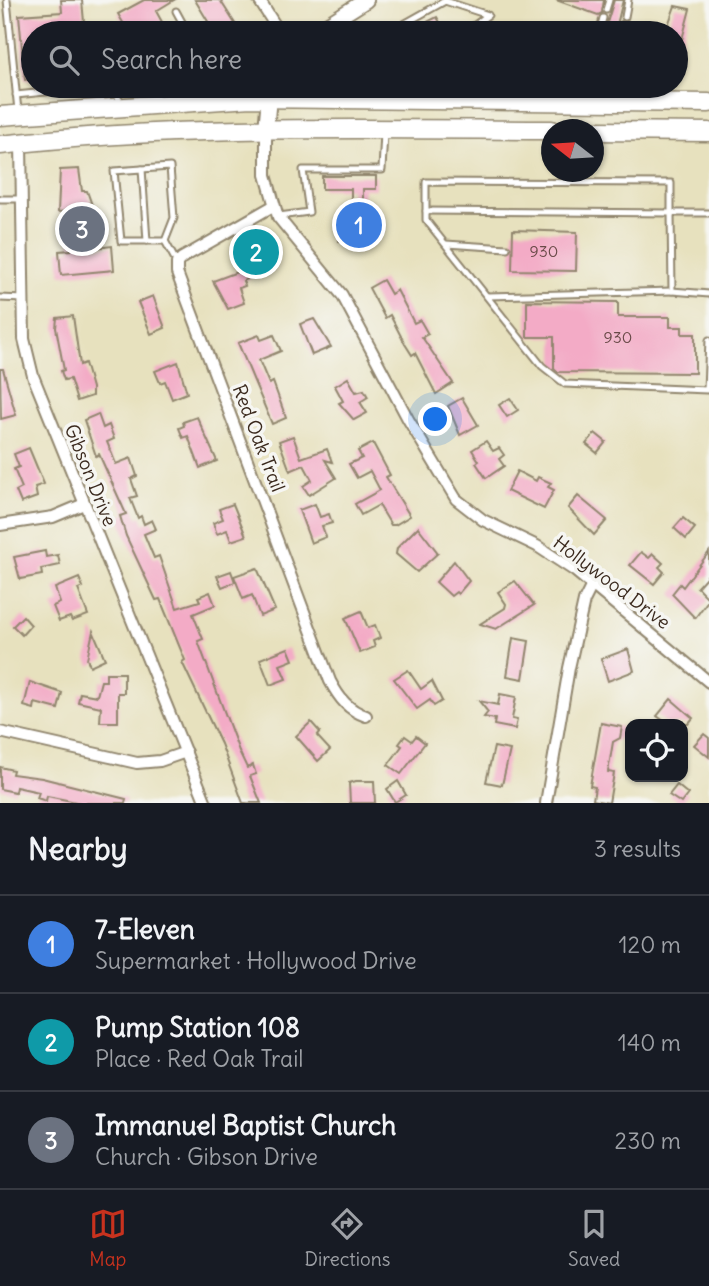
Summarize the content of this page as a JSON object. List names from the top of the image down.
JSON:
{
  "streets": {
    "street": ["Red Oak Trail", "Gibson Drive", "Hollywood Drive"]
  },
  "house_numbers": ["930", "930"],
  "north": "left",
  "page": {
    "search": "Search here",
    "pins": ["1", "3", "2"],
    "heading": ["Nearby", "3 results"],
    "list": [
      {
        "mark": "1",
        "name": "7-Eleven",
        "note": "Supermarket · Hollywood Drive",
        "value": "120 m"
      },
      {
        "mark": "2",
        "name": "Pump Station 108",
        "note": "Place · Red Oak Trail",
        "value": "140 m"
      },
      {
        "mark": "3",
        "name": "Immanuel Baptist Church",
        "note": "Church · Gibson Drive",
        "value": "230 m"
      }
    ],
    "nav": ["Map", "Directions", "Saved"]
  }
}
